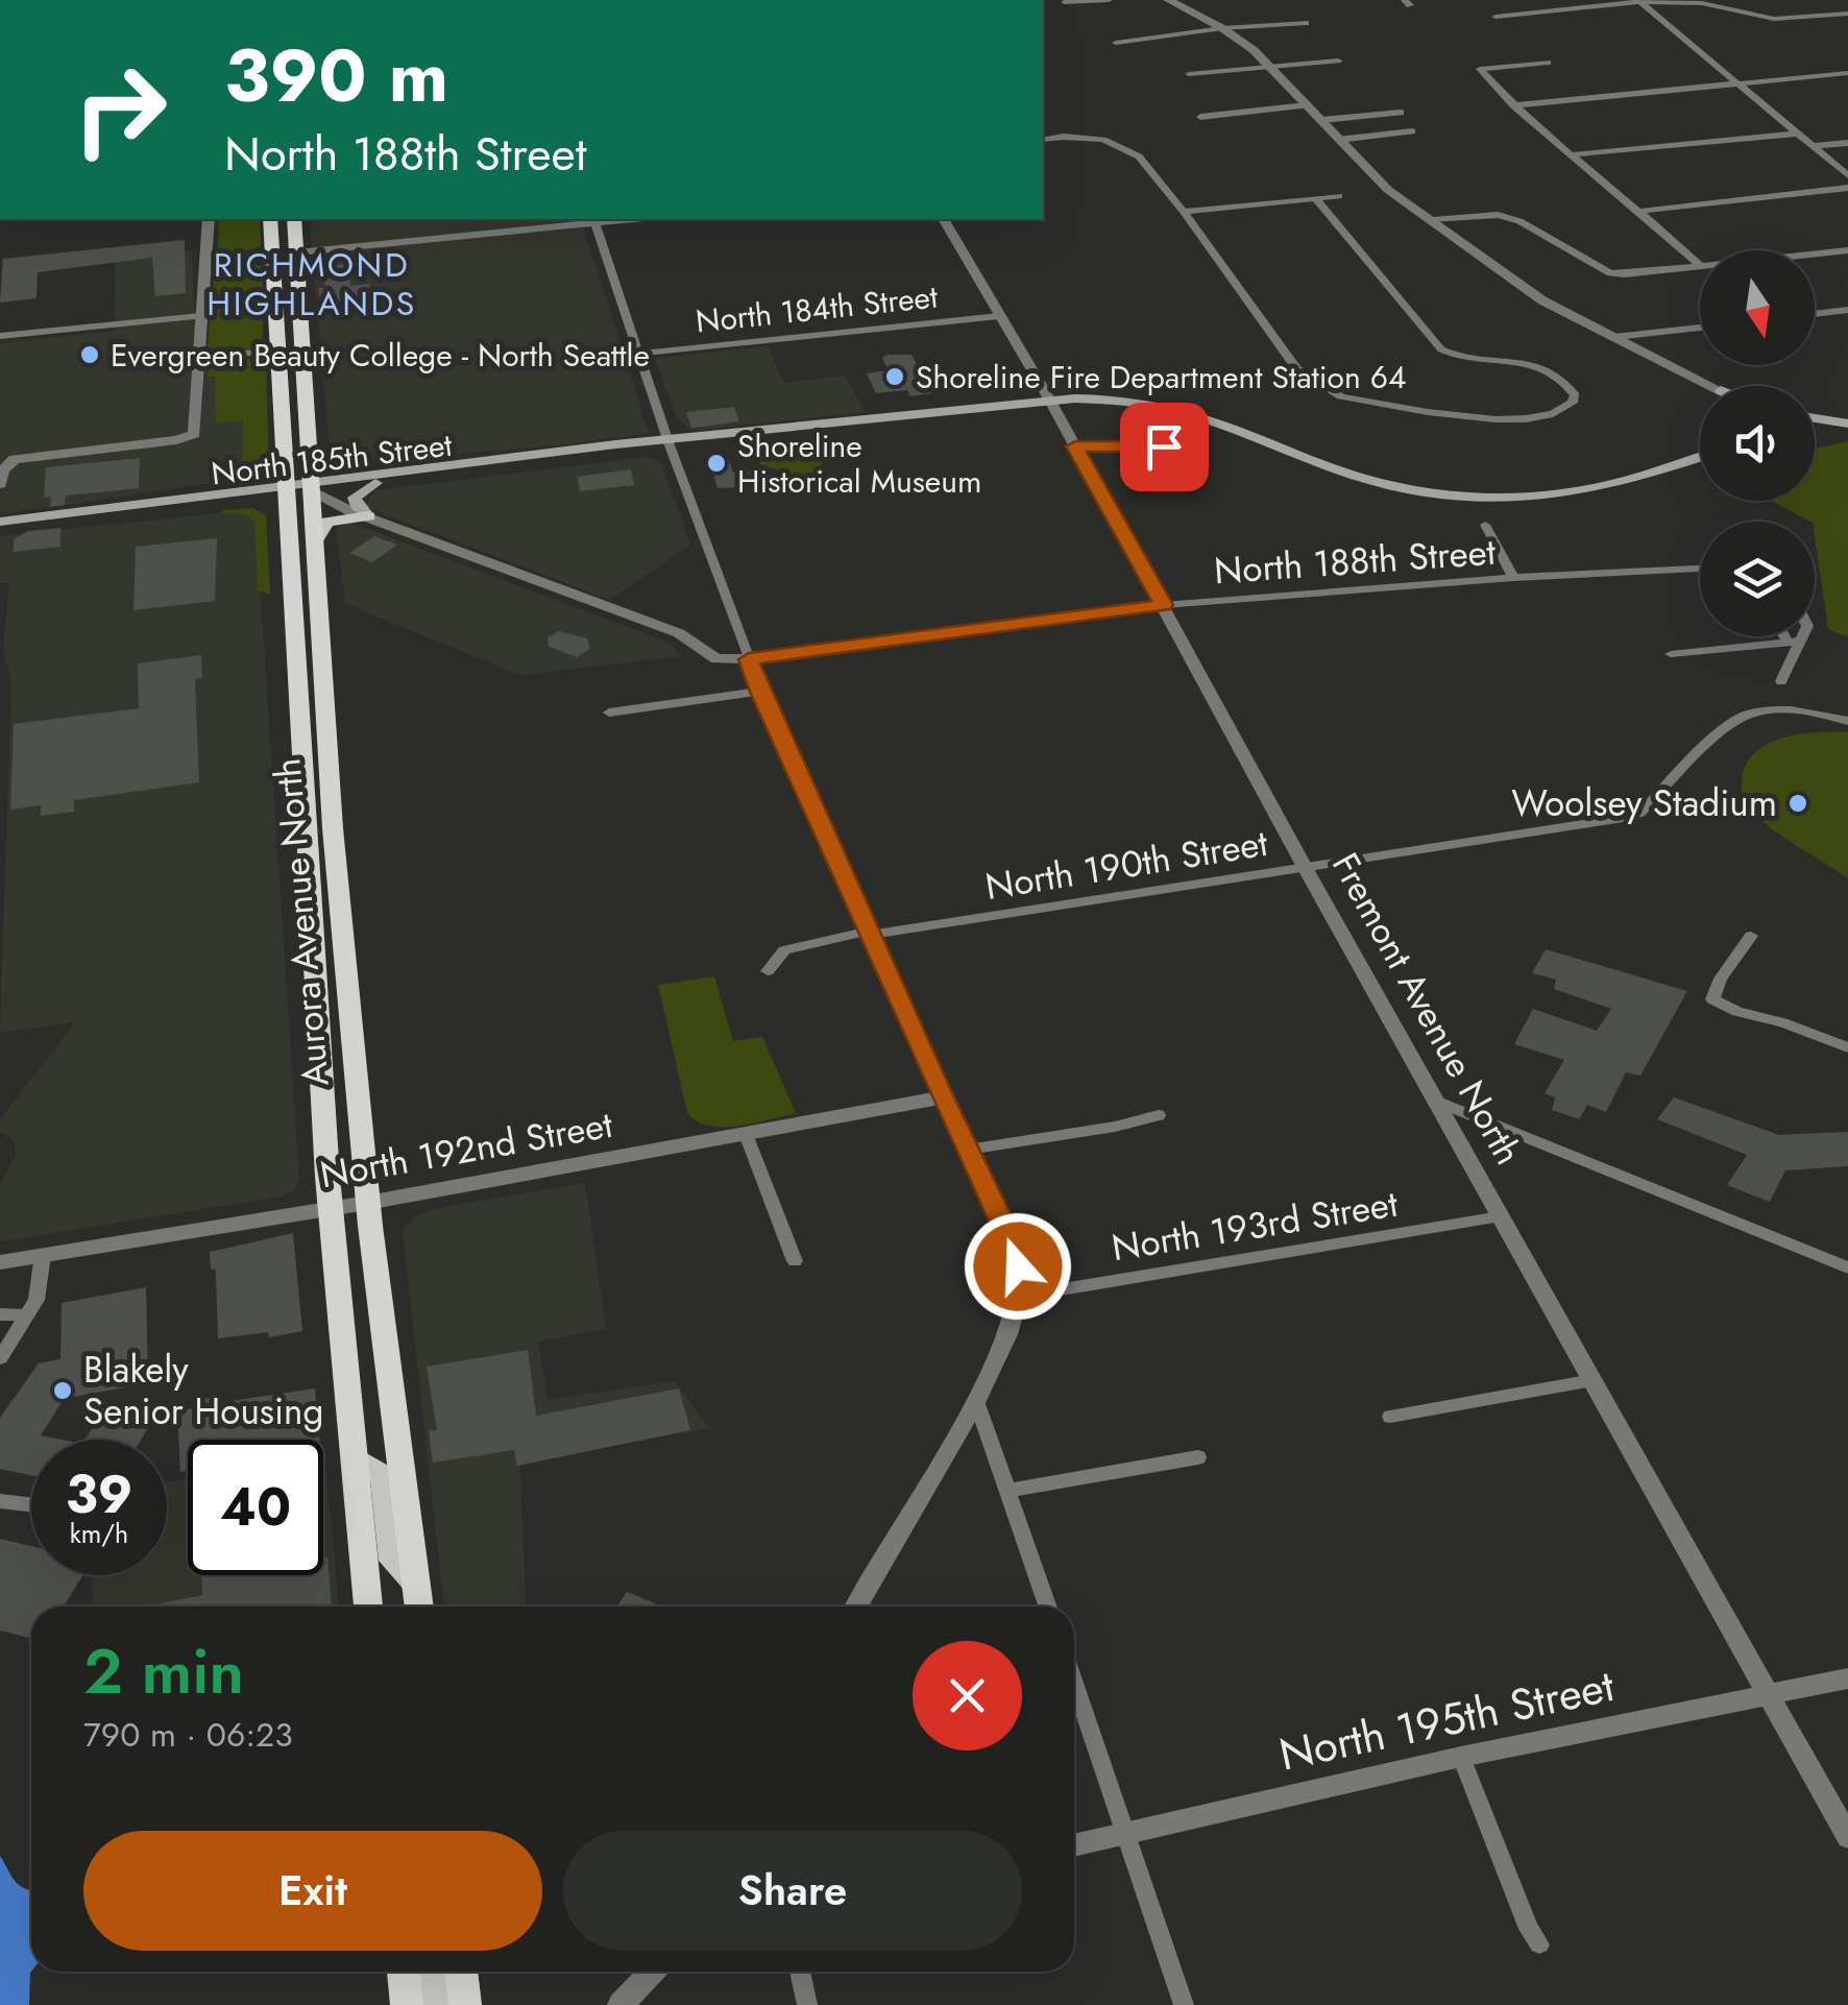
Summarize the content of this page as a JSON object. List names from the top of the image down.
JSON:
{
  "streets": {
    "highway": ["Aurora Avenue North"],
    "main road": ["North 185th Street"],
    "street": [
      "North 184th Street",
      "North 188th Street",
      "North 190th Street",
      "Fremont Avenue North",
      "North 192nd Street",
      "North 193rd Street",
      "North 195th Street"
    ]
  },
  "crossings": [
    ["North 184th Street", "Fremont Avenue North"],
    ["North 185th Street", "Aurora Avenue North"],
    ["North 185th Street", "Fremont Avenue North"],
    ["North 188th Street", "Fremont Avenue North"],
    ["North 190th Street", "Fremont Avenue North"],
    ["Aurora Avenue North", "North 192nd Street"],
    ["Fremont Avenue North", "North 193rd Street"],
    ["Fremont Avenue North", "North 195th Street"]
  ],
  "districts": ["RICHMOND HIGHLANDS"],
  "places": [
    "Evergreen Beauty College - North Seattle",
    "Shoreline Fire Department Station 64",
    "Shoreline Historical Museum",
    "Woolsey Stadium",
    "Blakely Senior Housing"
  ],
  "north": "bottom",
  "page": {
    "turn": ["390 m", "North 188th Street"],
    "speed": "39 km/h",
    "limit": "40",
    "heading": ["2 min", "790 m · 06:23"],
    "buttons": ["Exit", "Share"]
  }
}
